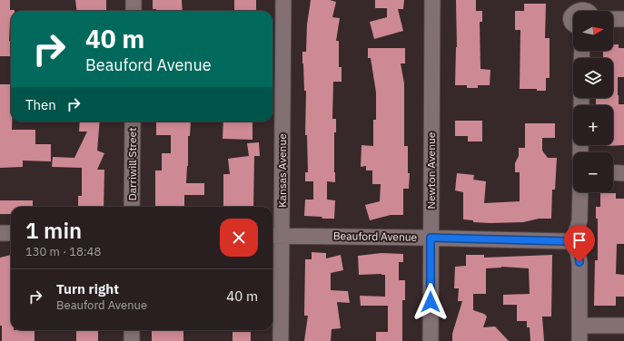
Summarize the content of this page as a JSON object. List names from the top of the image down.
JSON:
{
  "streets": {
    "street": [
      "Darriwill Street",
      "Kansas Avenue",
      "Newton Avenue",
      "Beauford Avenue"
    ]
  },
  "crossings": [
    ["Kansas Avenue", "Beauford Avenue"],
    ["Newton Avenue", "Beauford Avenue"]
  ],
  "north": "right",
  "page": {
    "map_buttons": ["+", "−"],
    "turn": ["40 m", "Beauford Avenue"],
    "then": "Then",
    "heading": ["1 min", "130 m · 18:48"],
    "list": [
      {
        "name": "Turn right",
        "note": "Beauford Avenue",
        "value": "40 m"
      }
    ]
  }
}
